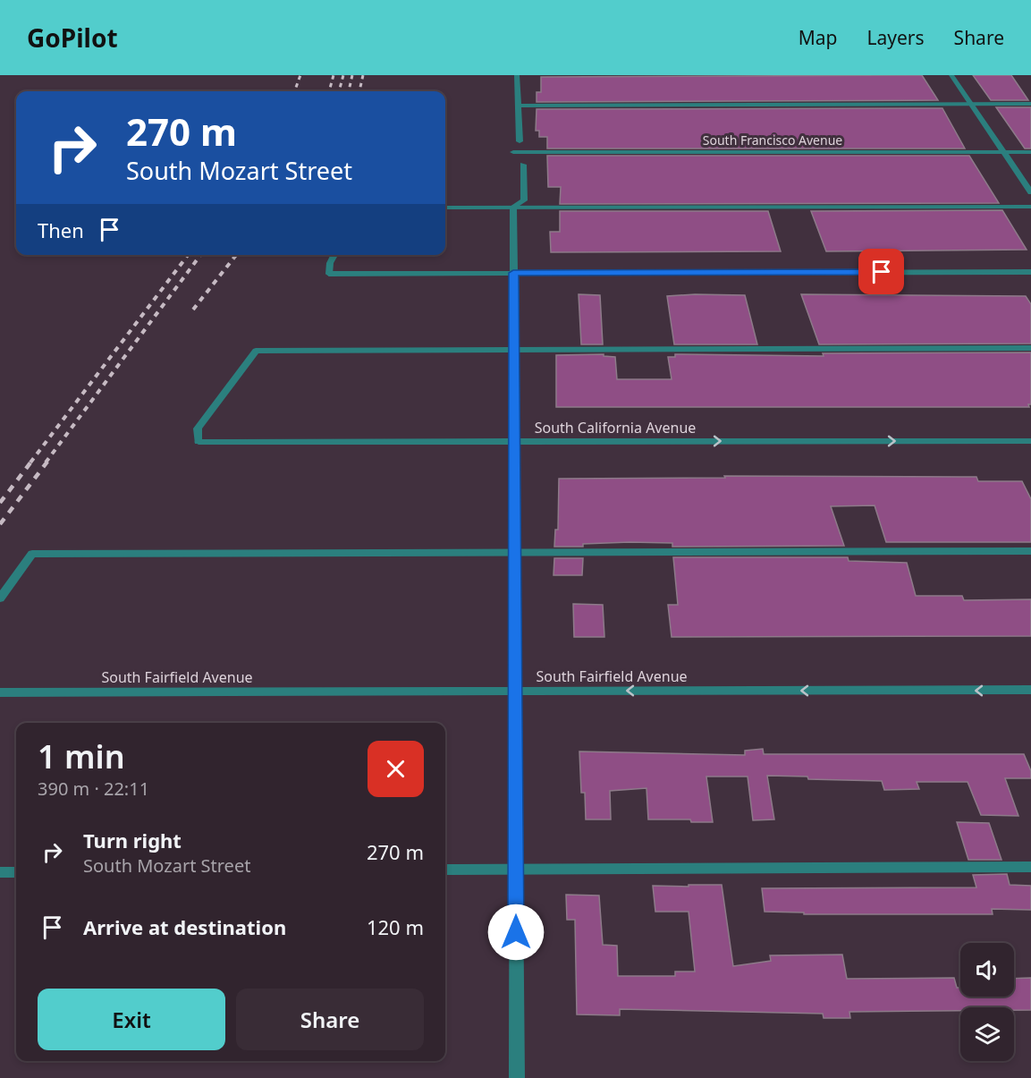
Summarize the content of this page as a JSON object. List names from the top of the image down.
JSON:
{
  "streets": {
    "street": ["South Francisco Avenue", "South California Avenue", "South Fairfield Avenue"]
  },
  "one_way": ["South Fairfield Avenue"],
  "page": {
    "header": "GoPilot",
    "nav": ["Map", "Layers", "Share"],
    "turn": ["270 m", "South Mozart Street"],
    "then": "Then",
    "heading": ["1 min", "390 m · 22:11"],
    "list": [
      {
        "name": "Turn right",
        "note": "South Mozart Street",
        "value": "270 m"
      },
      {
        "name": "Arrive at destination",
        "value": "120 m"
      }
    ],
    "buttons": ["Exit", "Share"]
  }
}
